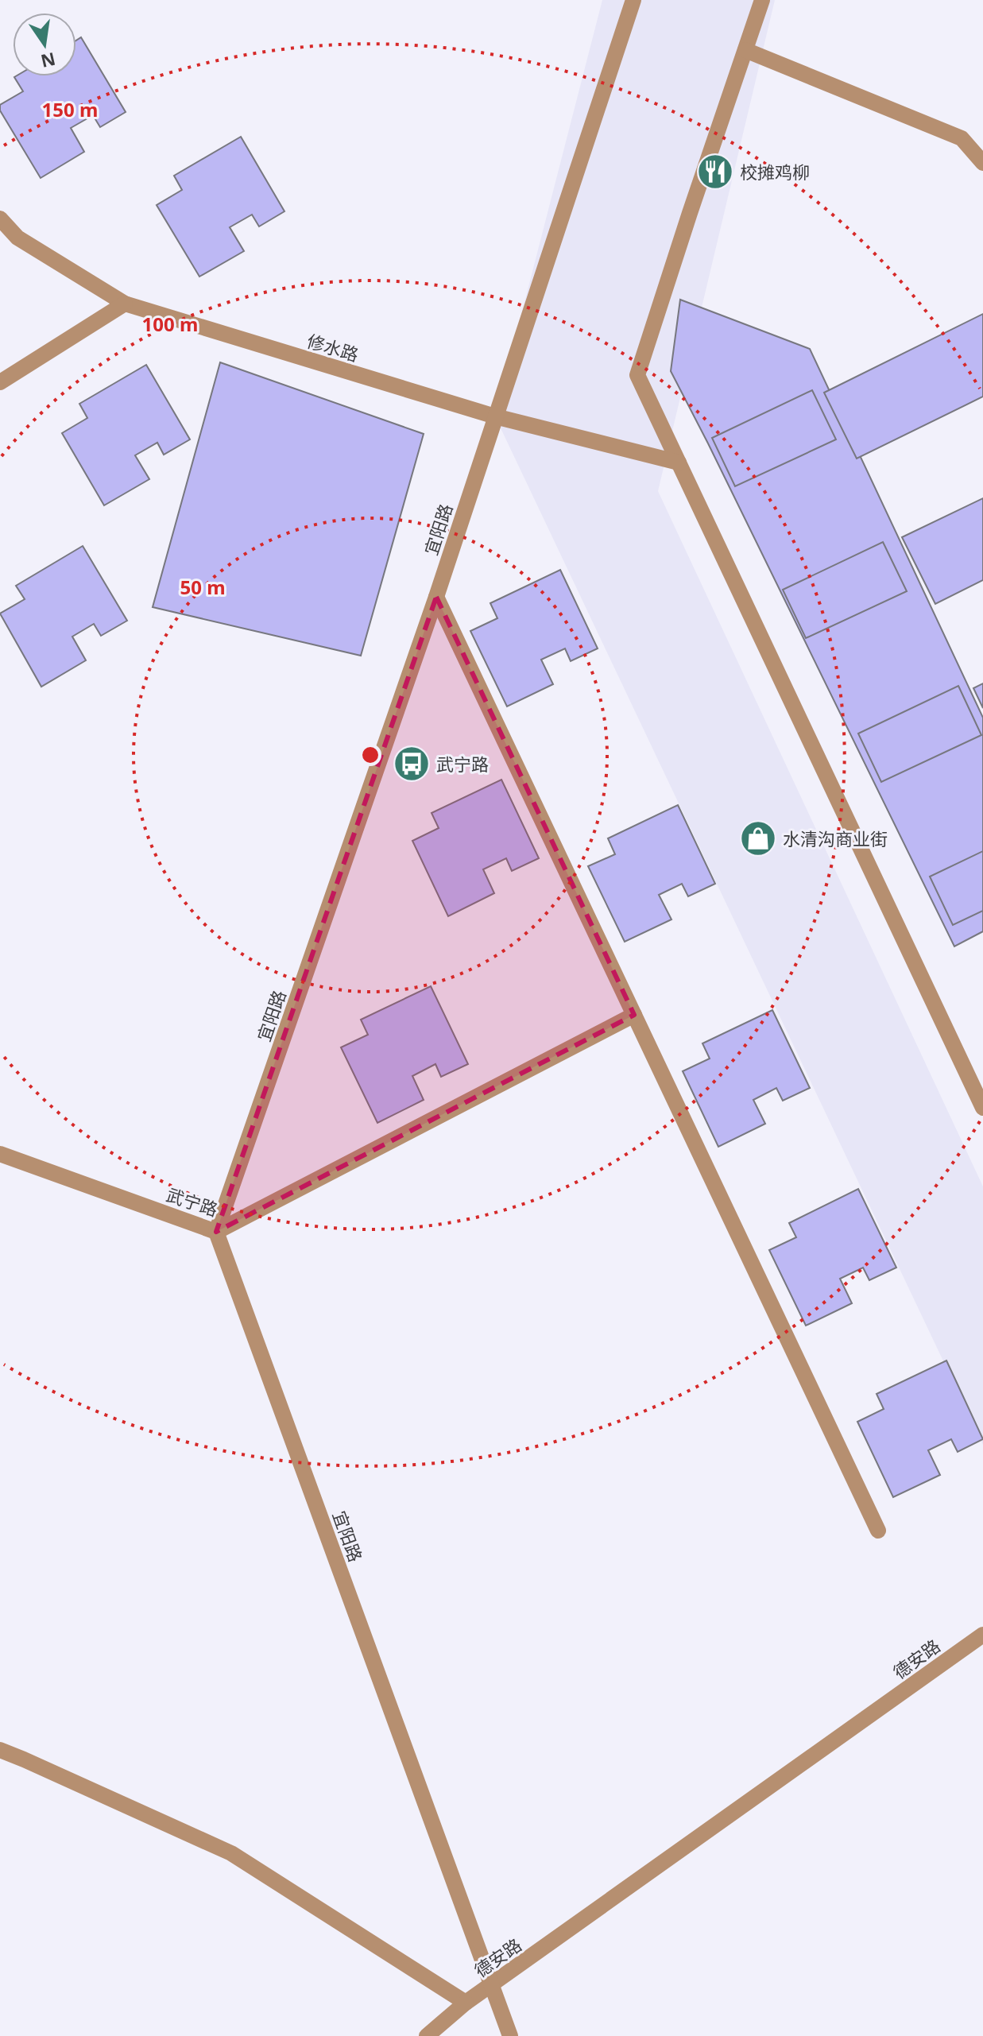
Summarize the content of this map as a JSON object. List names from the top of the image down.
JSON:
{
  "streets": {
    "street": [
      "修水路",
      "宜阳路",
      "武宁路",
      "德安路"
    ]
  },
  "crossings": [
    ["修水路", "宜阳路"],
    ["宜阳路", "武宁路"],
    ["宜阳路", "德安路"]
  ],
  "places": {
    "restaurant": ["校摊鸡柳"],
    "bus stop": ["武宁路"],
    "shop": ["水清沟商业街"]
  },
  "north": "bottom",
  "rings": ["150 m", "100 m", "50 m"]
}
